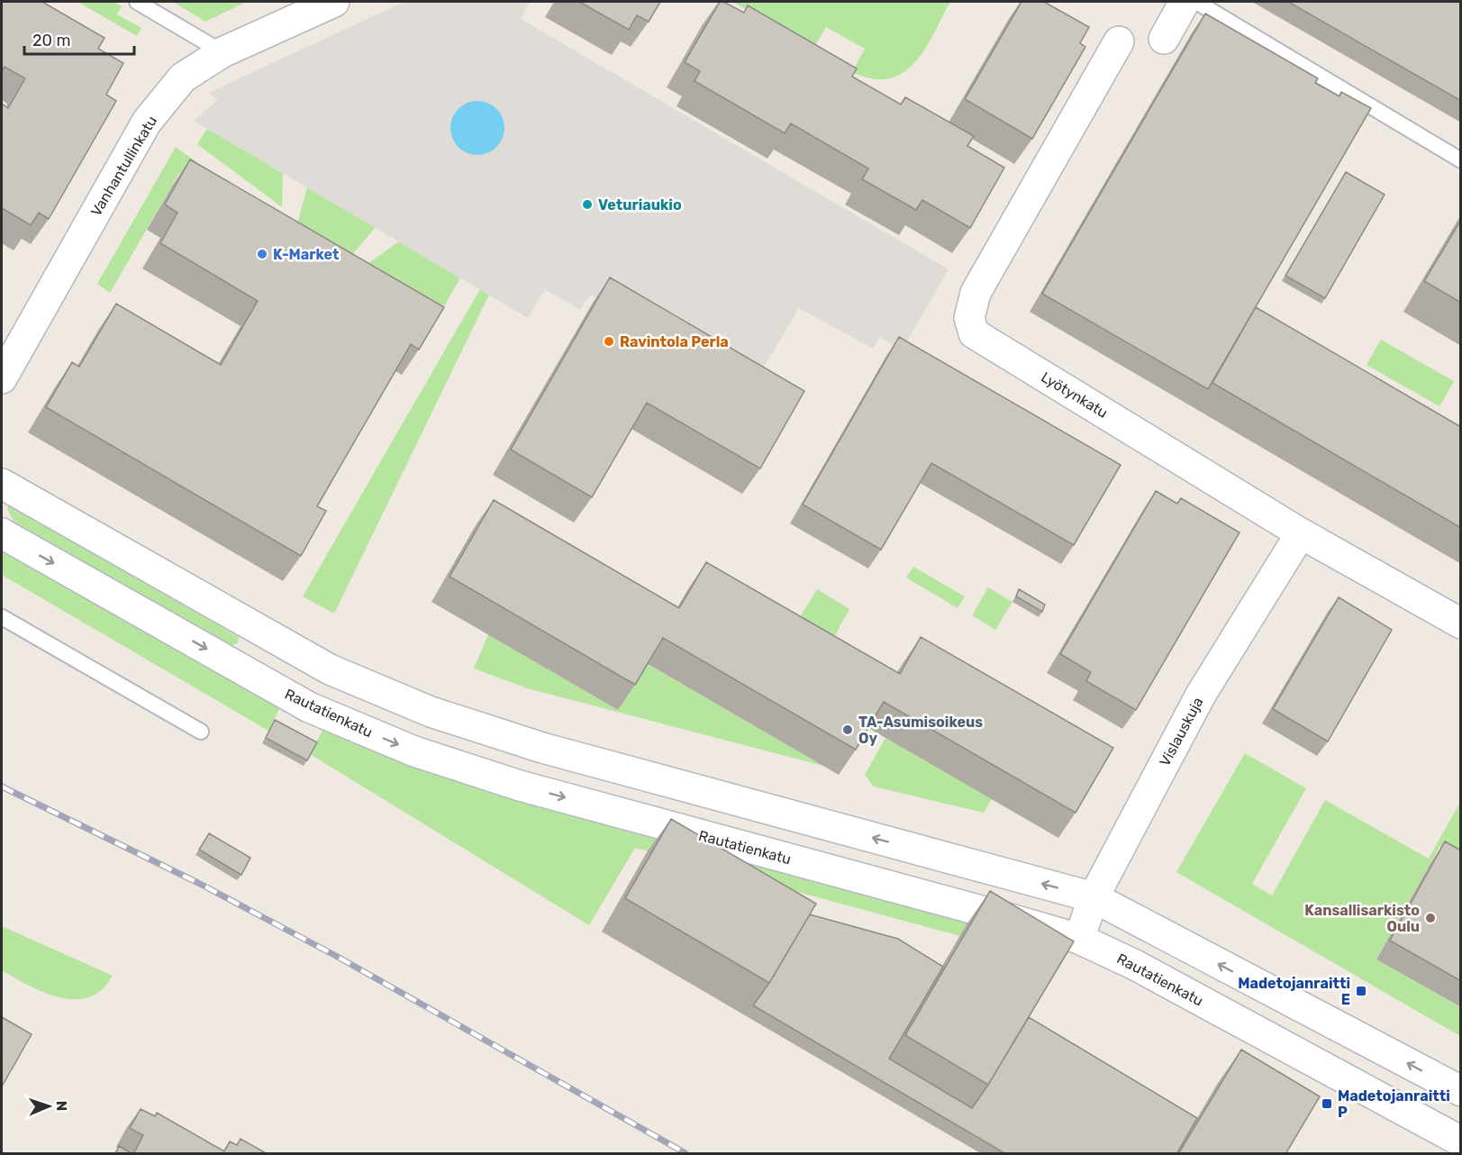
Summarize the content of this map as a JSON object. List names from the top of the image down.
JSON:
{
  "streets": {
    "main road": [
      "Vanhantullinkatu",
      "Lyötynkatu",
      "Rautatienkatu",
      "Vislauskuja"
    ]
  },
  "crossings": [
    ["Lyötynkatu", "Vislauskuja"],
    ["Rautatienkatu", "Vislauskuja"]
  ],
  "places": {
    "other": [
      "Veturiaukio",
      "K-Market",
      "Ravintola Perla",
      "TA-Asumisoikeus Oy",
      "Kansallisarkisto Oulu"
    ],
    "transit": ["Madetojanraitti E", "Madetojanraitti P"]
  },
  "scale_bar": "20 m",
  "north": "right"
}
